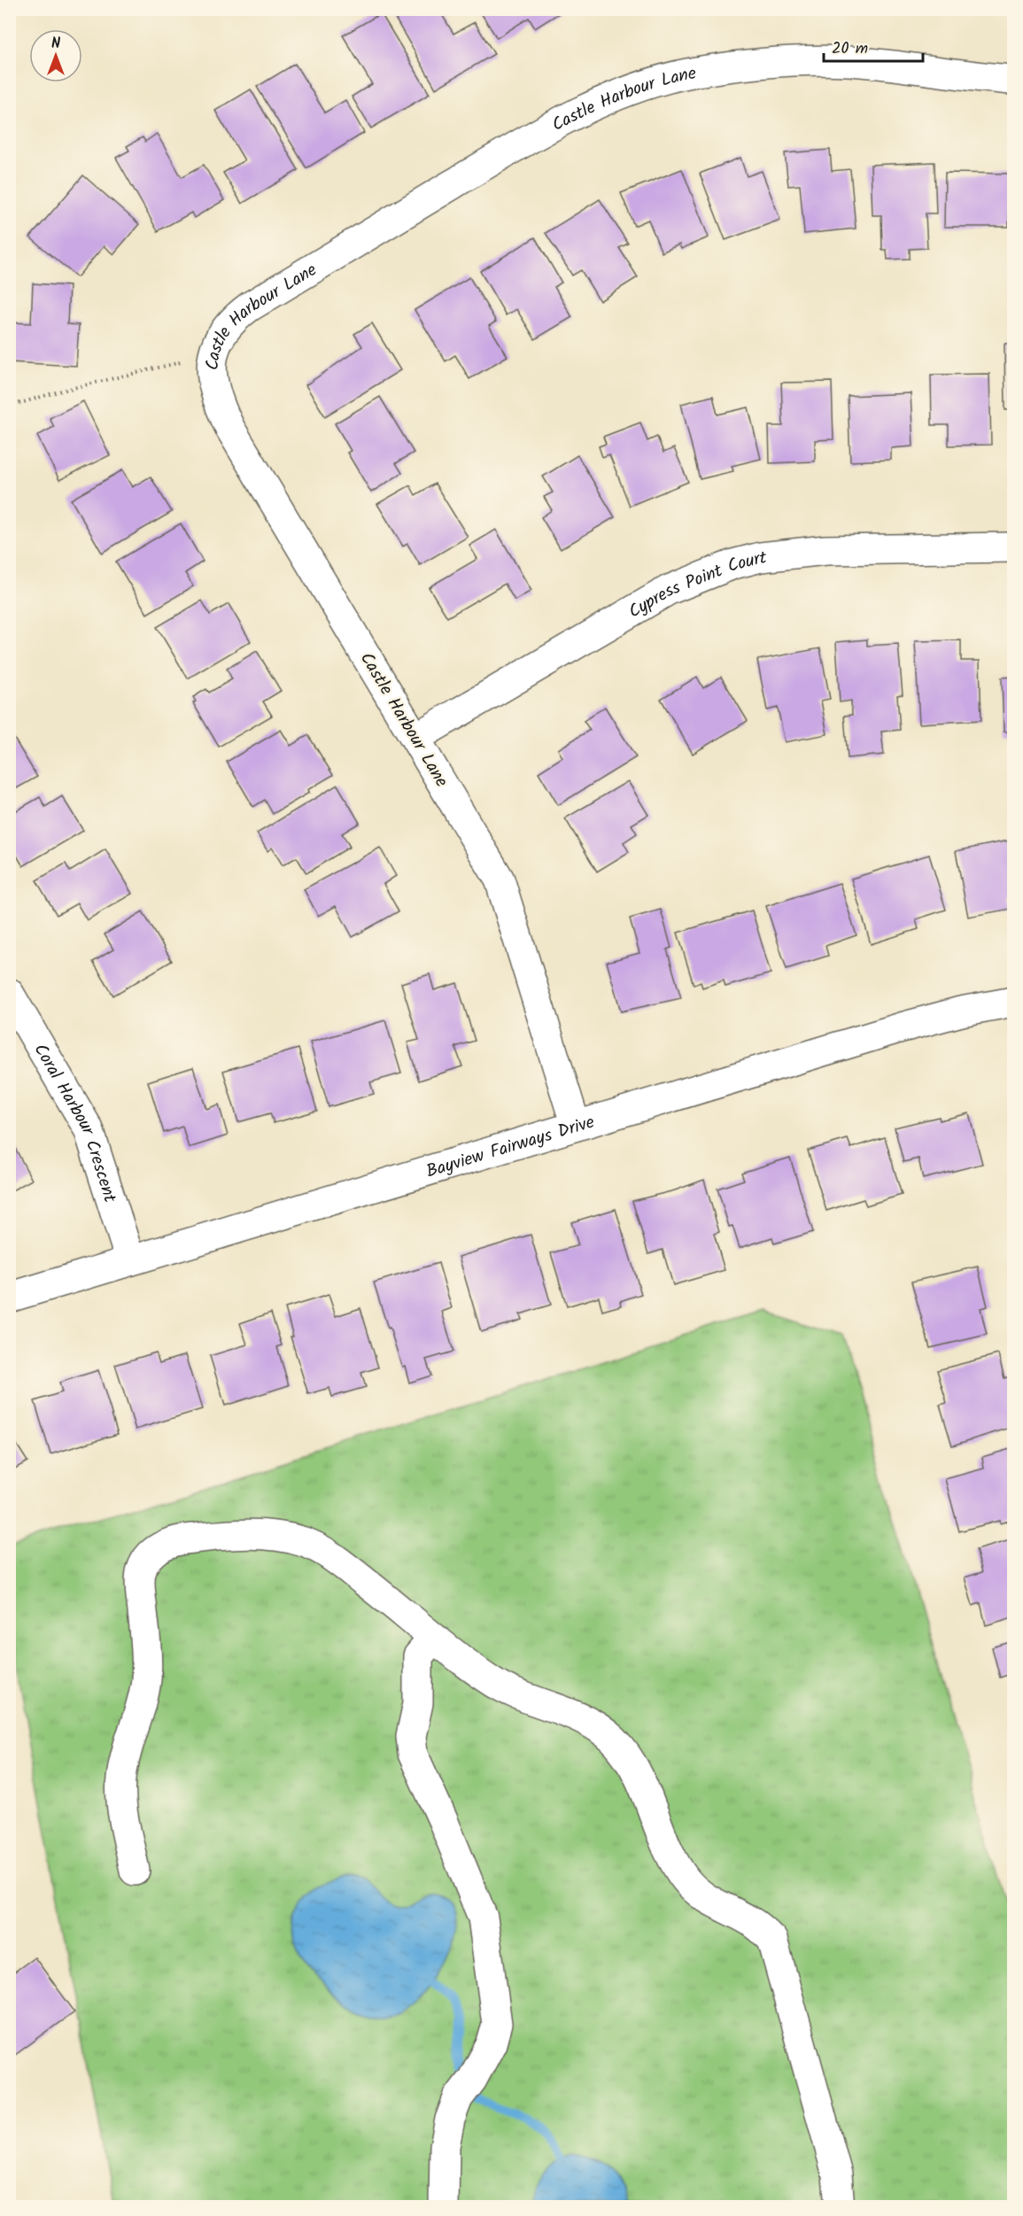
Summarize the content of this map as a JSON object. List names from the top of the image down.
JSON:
{
  "streets": {
    "street": [
      "Castle Harbour Lane",
      "Cypress Point Court",
      "Coral Harbour Crescent",
      "Bayview Fairways Drive"
    ]
  },
  "crossings": [
    ["Castle Harbour Lane", "Cypress Point Court"],
    ["Castle Harbour Lane", "Bayview Fairways Drive"],
    ["Coral Harbour Crescent", "Bayview Fairways Drive"]
  ],
  "scale_bar": "20 m",
  "north": "top"
}
